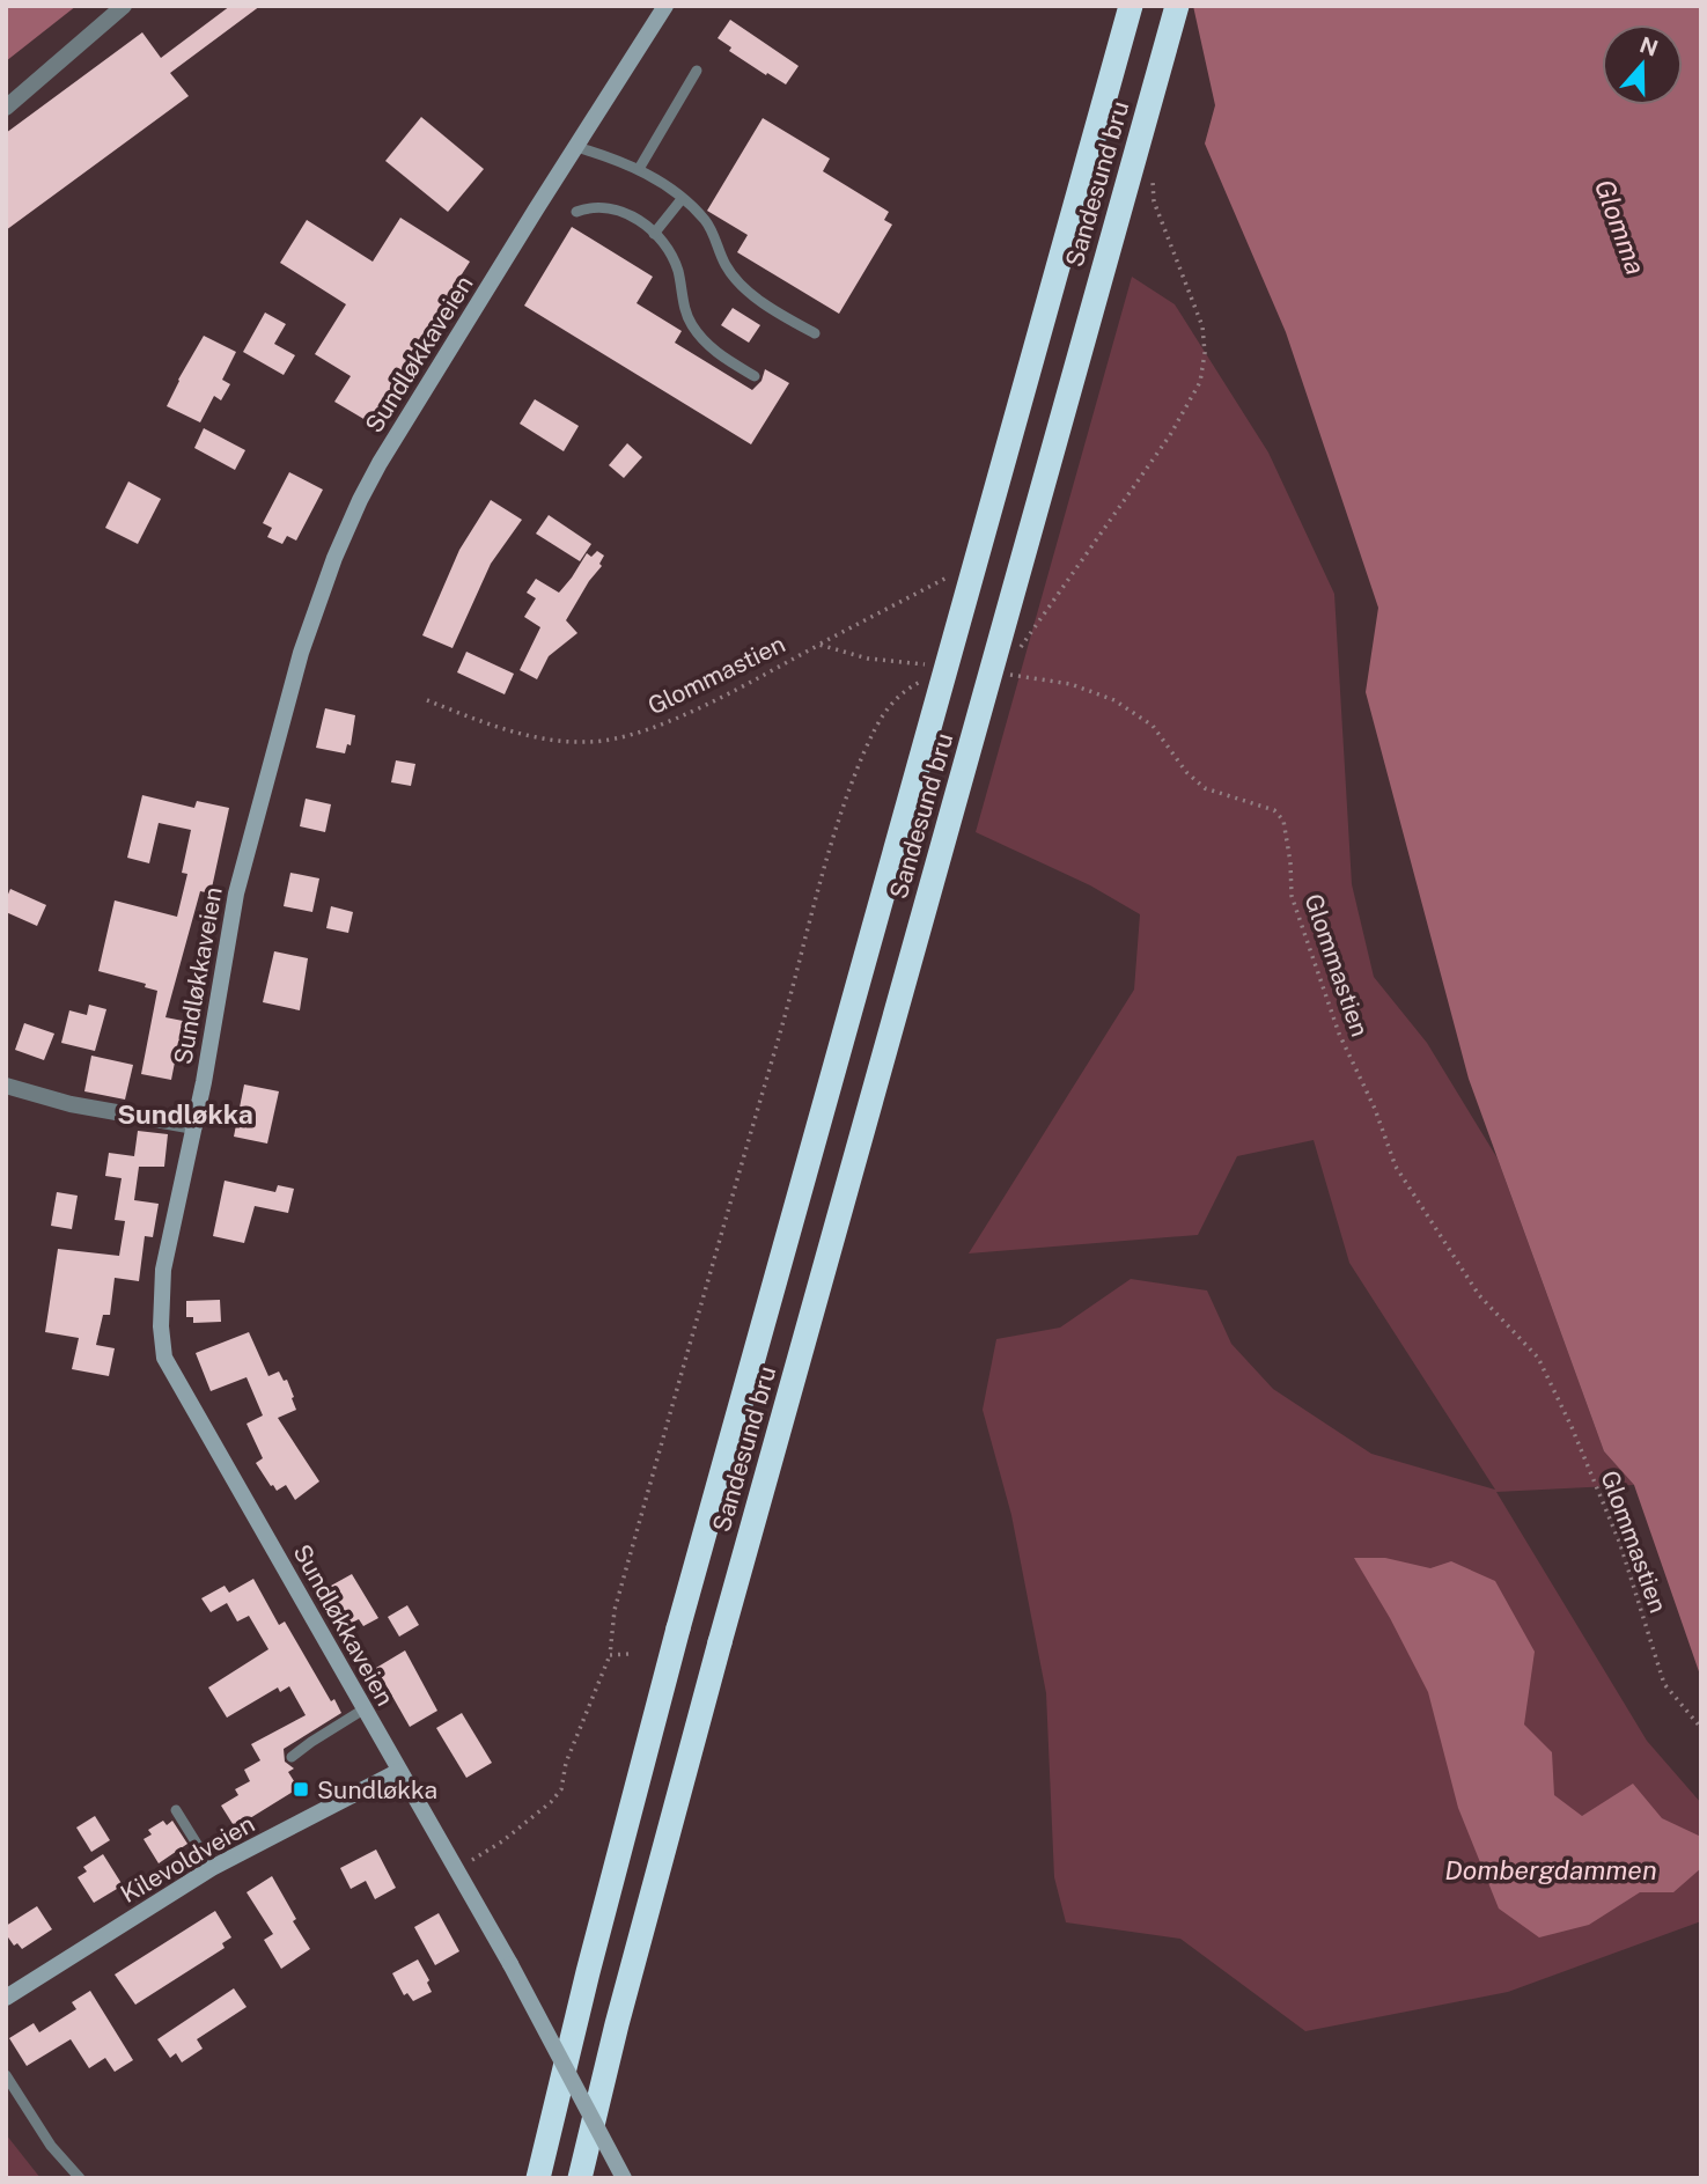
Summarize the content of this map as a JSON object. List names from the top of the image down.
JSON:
{
  "streets": {
    "highway": ["Sandesund bru"],
    "main road": ["Sundløkkaveien", "Kilevoldveien"],
    "path": ["Glommastien"]
  },
  "crossings": [
    ["Sundløkkaveien", "Kilevoldveien"]
  ],
  "districts": ["Sundløkka"],
  "water": ["Glomma", "Dombergdammen"],
  "places": {
    "transit": ["Sundløkka"]
  },
  "north": "top"
}
